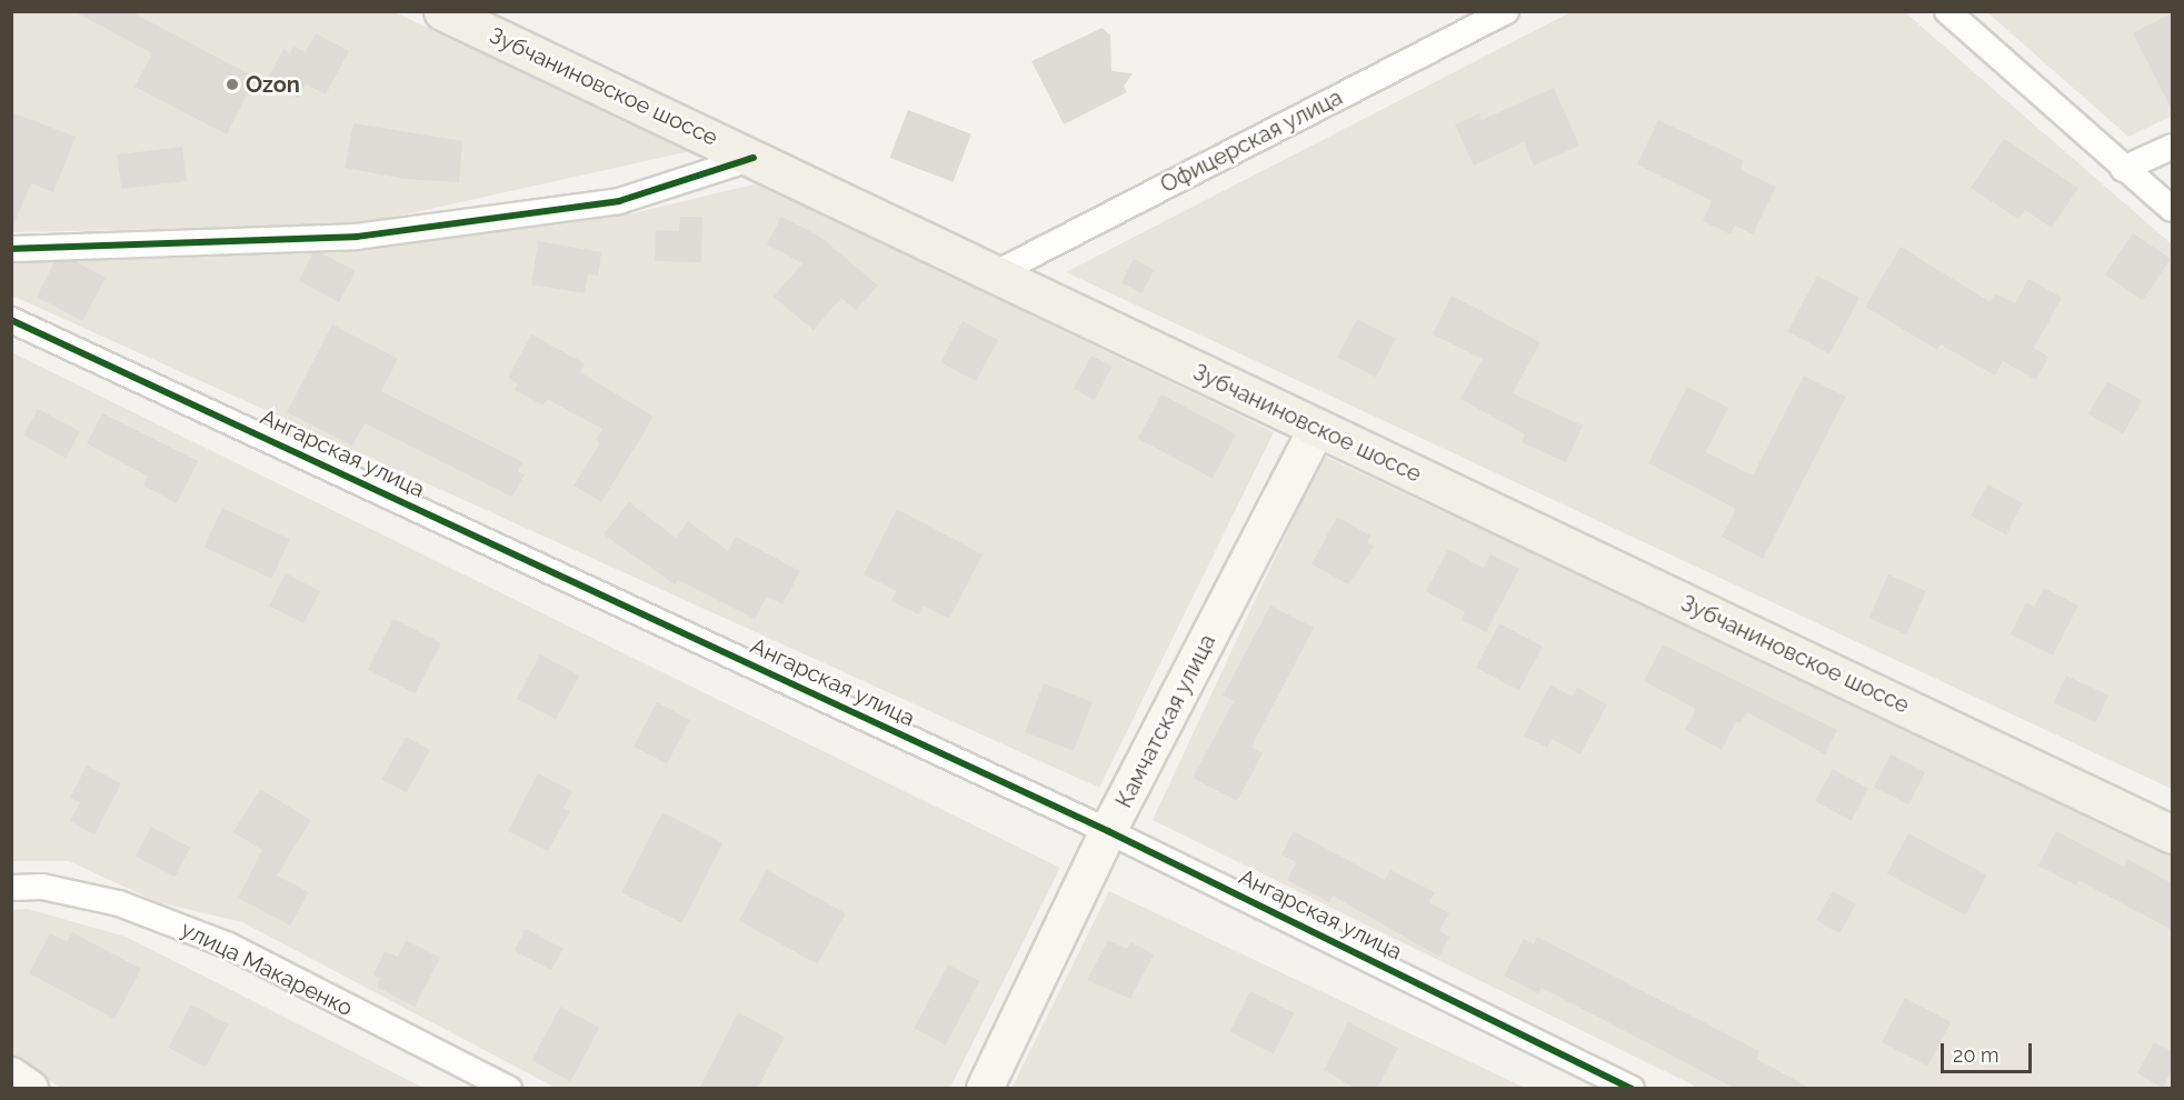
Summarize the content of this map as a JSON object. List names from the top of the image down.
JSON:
{
  "streets": {
    "main road": ["Зубчаниновское шоссе"],
    "street": [
      "Офицерская улица",
      "Ангарская улица",
      "Камчатская улица",
      "улица Макаренко"
    ]
  },
  "crossings": [
    ["Зубчаниновское шоссе", "Офицерская улица"],
    ["Зубчаниновское шоссе", "Камчатская улица"],
    ["Ангарская улица", "Камчатская улица"]
  ],
  "places": ["Ozon"],
  "scale_bar": "20 m"
}
